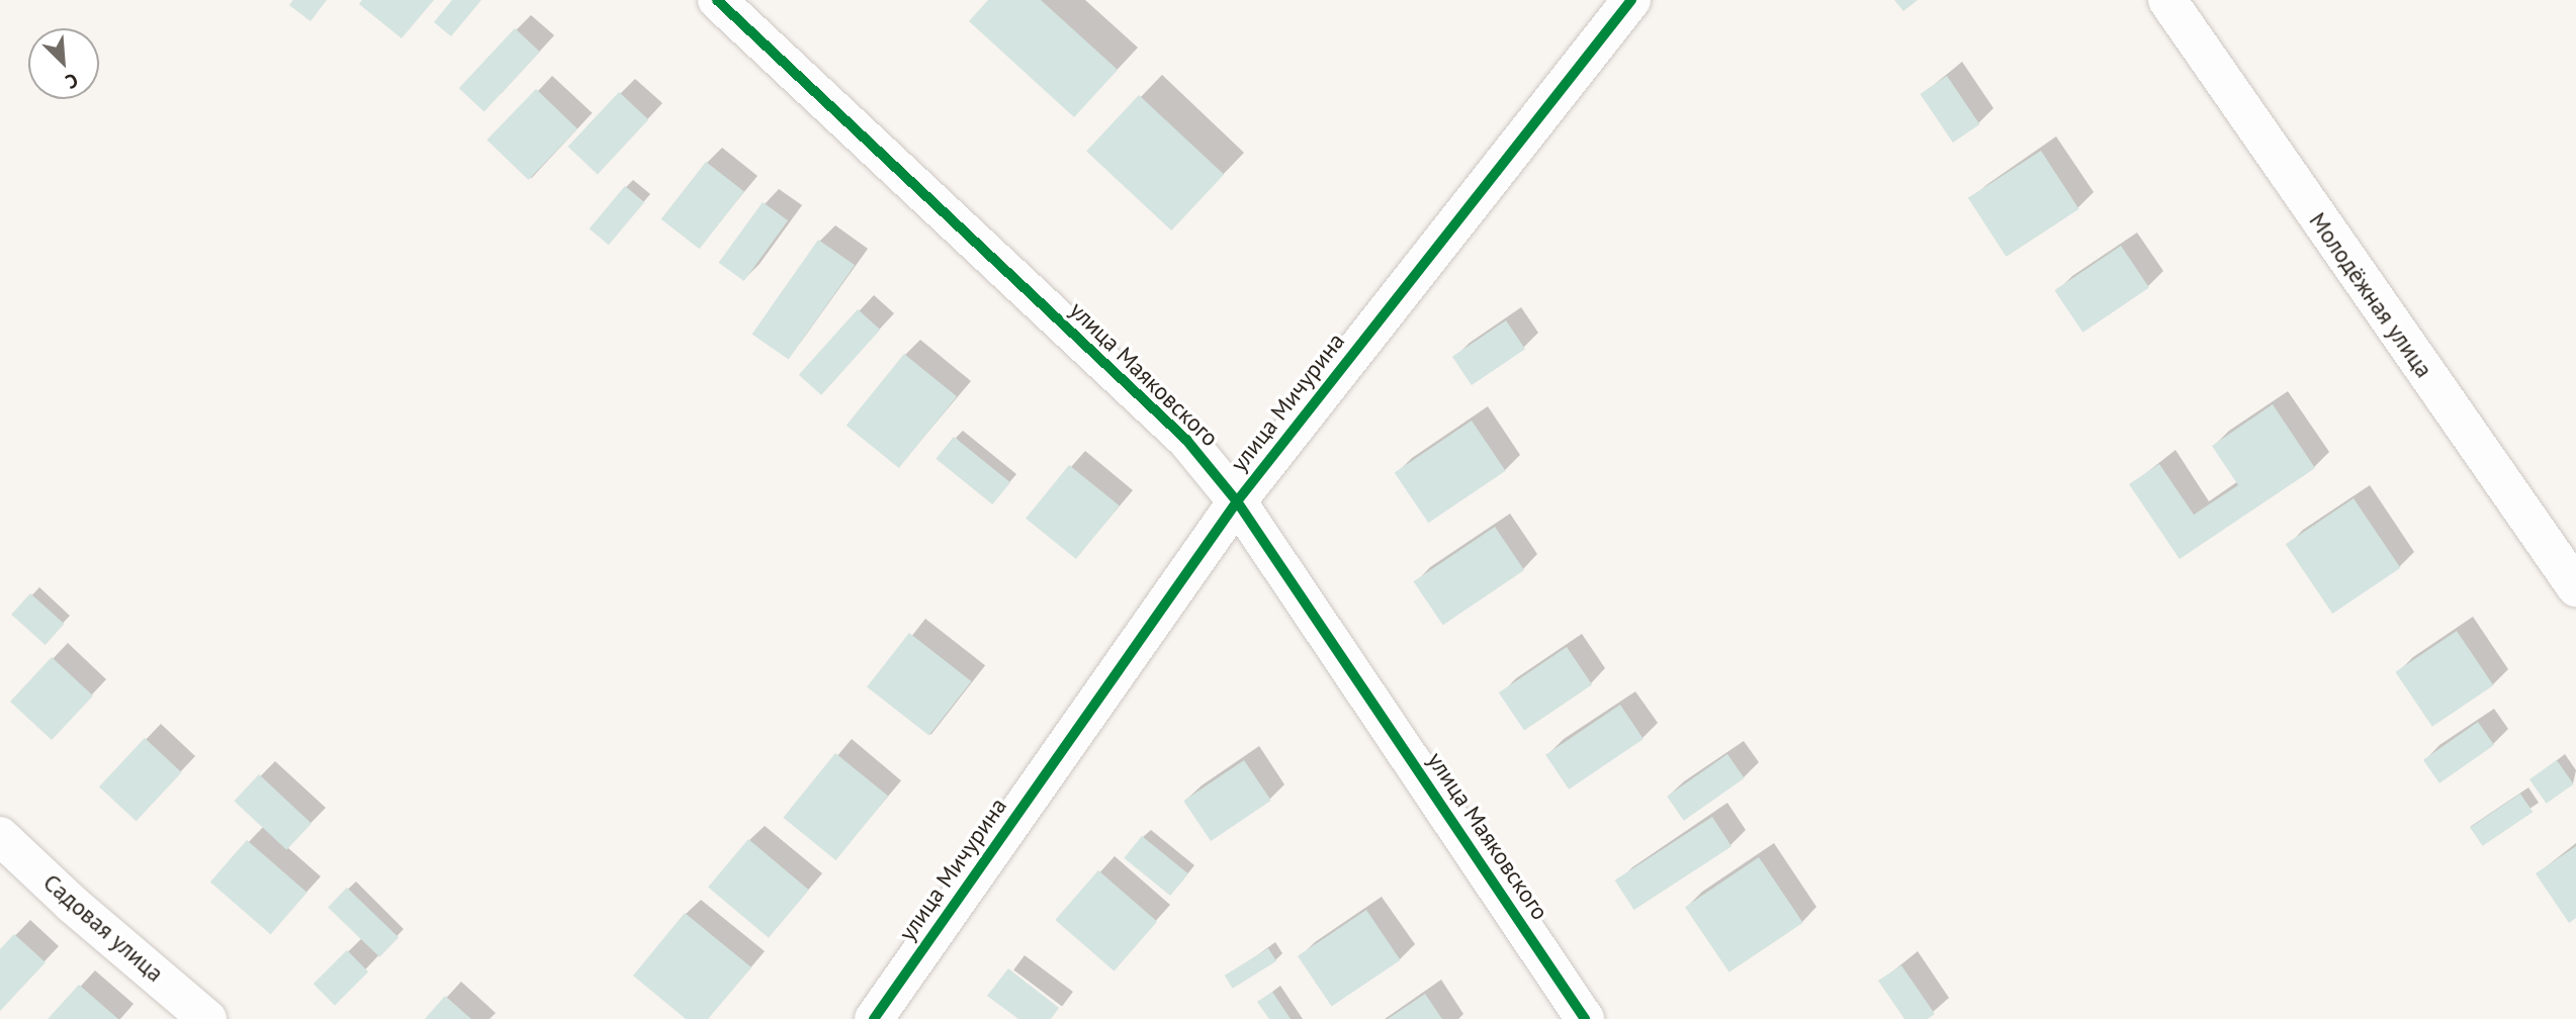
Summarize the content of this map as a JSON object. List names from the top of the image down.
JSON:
{
  "streets": {
    "street": [
      "Молодёжная улица",
      "улица Маяковского",
      "улица Мичурина",
      "Садовая улица"
    ]
  },
  "crossings": [
    ["улица Маяковского", "улица Мичурина"]
  ],
  "north": "bottom right"
}
